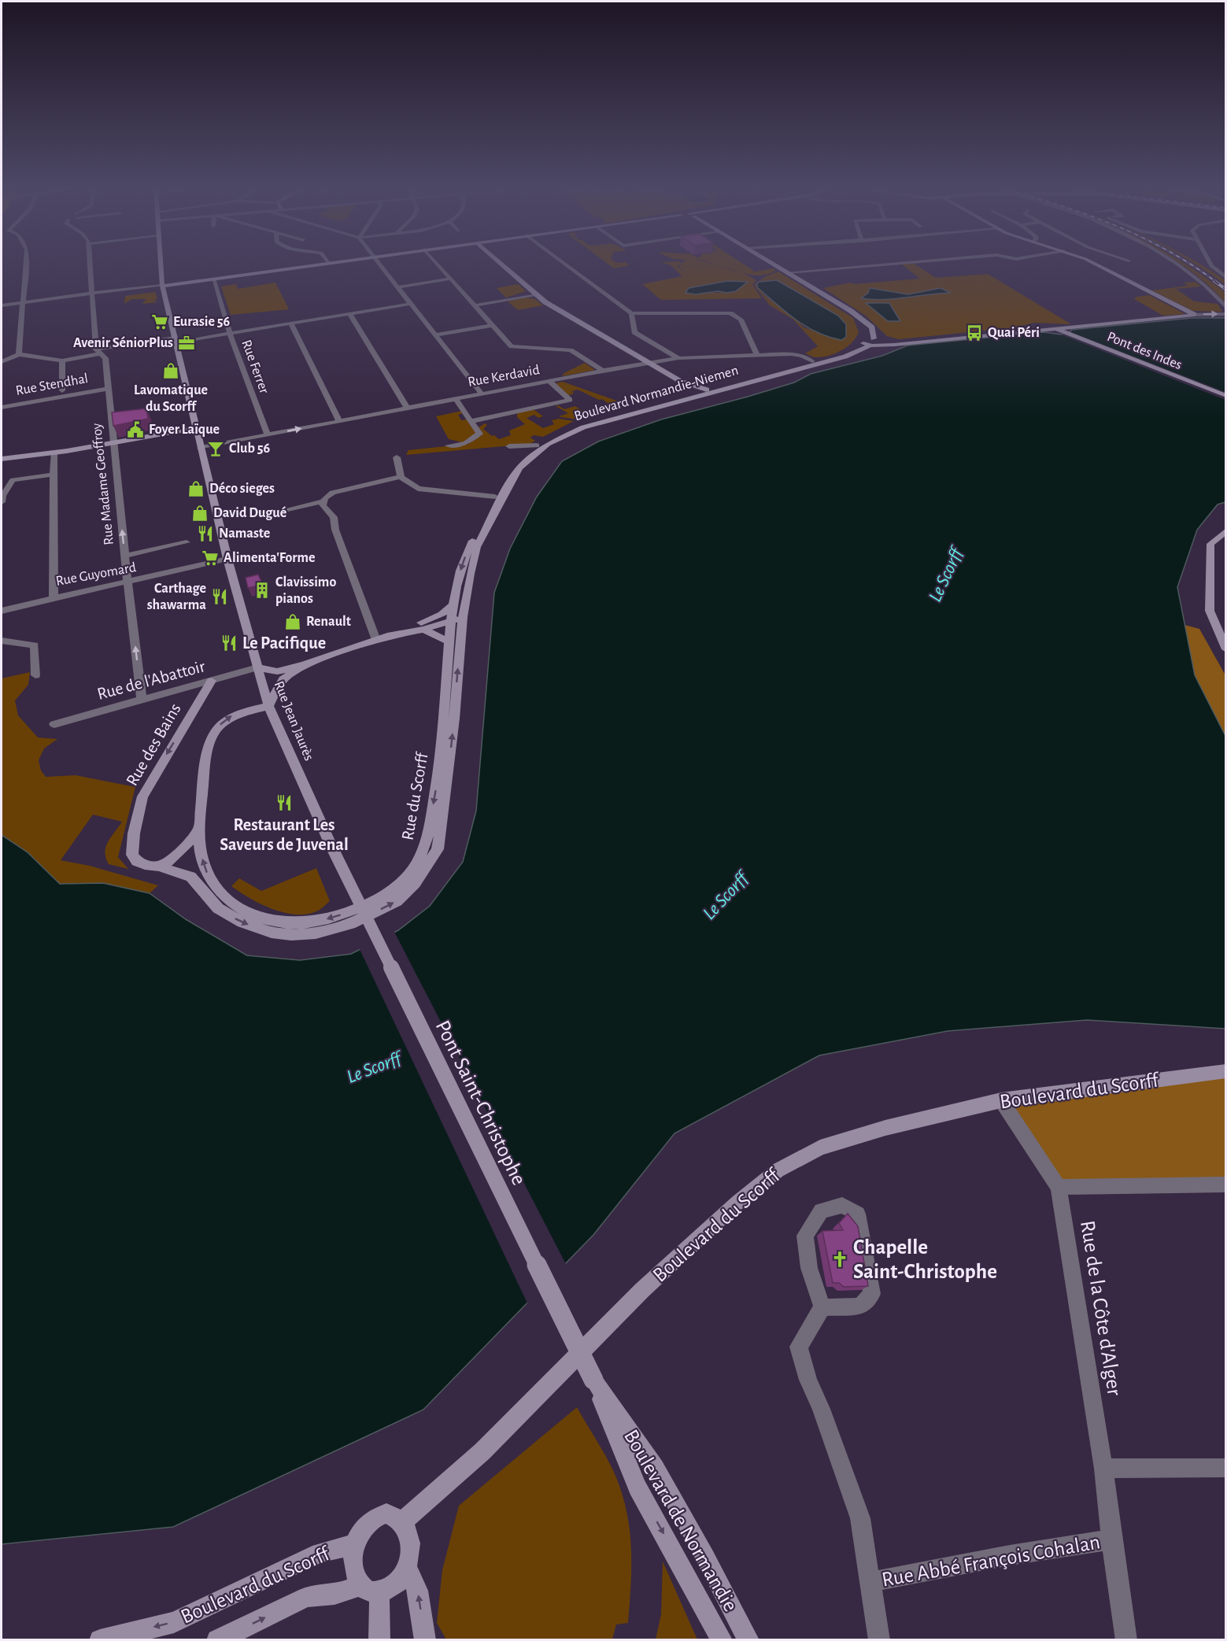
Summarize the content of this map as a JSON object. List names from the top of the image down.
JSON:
{
  "streets": {
    "street": [
      "Pont des Indes",
      "Rue Ferrer",
      "Rue Kerdavid",
      "Rue Stendhal",
      "Boulevard Normandie-Niemen",
      "Rue Madame Geoffroy",
      "Rue Guyomard",
      "Rue de l'Abattoir",
      "Rue Jean Jaurès",
      "Rue des Bains",
      "Rue du Scorff",
      "Boulevard du Scorff",
      "Pont Saint-Christophe",
      "Rue de la Côte d'Alger",
      "Boulevard de Normandie",
      "Rue Abbé François Cohalan"
    ]
  },
  "crossings": [
    ["Rue Ferrer", "Rue Kerdavid"],
    ["Rue Kerdavid", "Boulevard Normandie-Niemen"],
    ["Rue Kerdavid", "Rue Jean Jaurès"],
    ["Rue Stendhal", "Rue Madame Geoffroy"],
    ["Boulevard Normandie-Niemen", "Rue du Scorff"],
    ["Rue Madame Geoffroy", "Rue Guyomard"],
    ["Rue Madame Geoffroy", "Rue de l'Abattoir"],
    ["Rue Guyomard", "Rue Jean Jaurès"],
    ["Rue de l'Abattoir", "Rue Jean Jaurès"],
    ["Rue de l'Abattoir", "Rue des Bains"],
    ["Rue Jean Jaurès", "Rue du Scorff"],
    ["Rue Jean Jaurès", "Pont Saint-Christophe"],
    ["Rue des Bains", "Rue du Scorff"],
    ["Boulevard du Scorff", "Rue de la Côte d'Alger"],
    ["Pont Saint-Christophe", "Boulevard de Normandie"],
    ["Rue de la Côte d'Alger", "Rue Abbé François Cohalan"]
  ],
  "one_way": ["Rue Madame Geoffroy", "Rue des Bains"],
  "water": ["Le Scorff"],
  "places": {
    "supermarket": ["Eurasie 56", "Alimenta'Forme"],
    "bus stop": ["Quai Péri"],
    "office": ["Avenir SéniorPlus"],
    "shop": [
      "Lavomatique du Scorff",
      "Déco sieges",
      "David Dugué",
      "Renault"
    ],
    "public building": ["Foyer Laïque"],
    "bar": ["Club 56"],
    "restaurant": [
      "Namaste",
      "Carthage shawarma",
      "Le Pacifique",
      "Restaurant Les Saveurs de Juvenal"
    ],
    "building": ["Clavissimo pianos"],
    "church": ["Chapelle Saint-Christophe"]
  }
}
